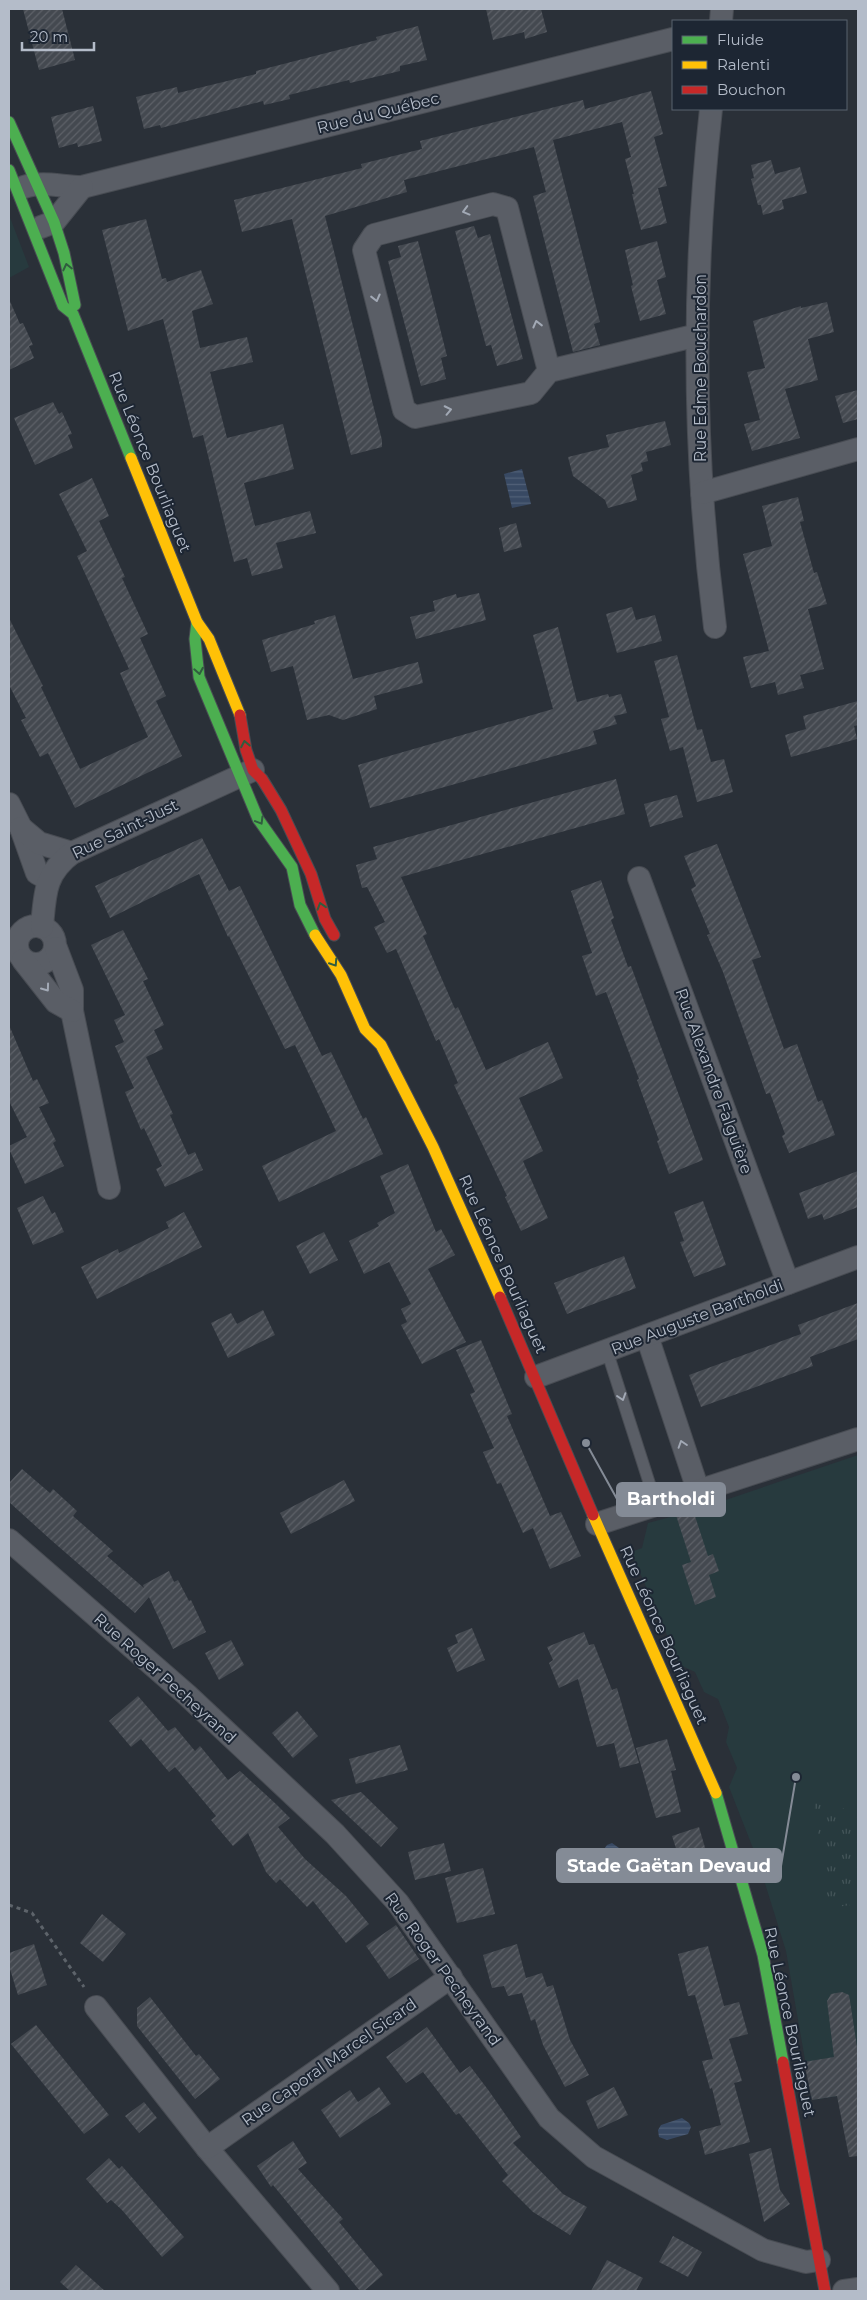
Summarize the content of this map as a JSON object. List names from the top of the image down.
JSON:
{
  "streets": {
    "main road": ["Rue Léonce Bourliaguet"],
    "street": [
      "Rue du Québec",
      "Rue Edme Bouchardon",
      "Rue Saint-Just",
      "Rue Alexandre Falguière",
      "Rue Auguste Bartholdi",
      "Rue Roger Pecheyrand",
      "Rue Caporal Marcel Sicard"
    ]
  },
  "crossings": [
    ["Rue du Québec", "Rue Léonce Bourliaguet"],
    ["Rue Léonce Bourliaguet", "Rue Saint-Just"],
    ["Rue Léonce Bourliaguet", "Rue Auguste Bartholdi"],
    ["Rue Léonce Bourliaguet", "Rue Roger Pecheyrand"],
    ["Rue Alexandre Falguière", "Rue Auguste Bartholdi"],
    ["Rue Roger Pecheyrand", "Rue Caporal Marcel Sicard"]
  ],
  "places": ["Bartholdi", "Stade Gaëtan Devaud"],
  "legend": ["Fluide", "Ralenti", "Bouchon"],
  "scale_bar": "20 m"
}
